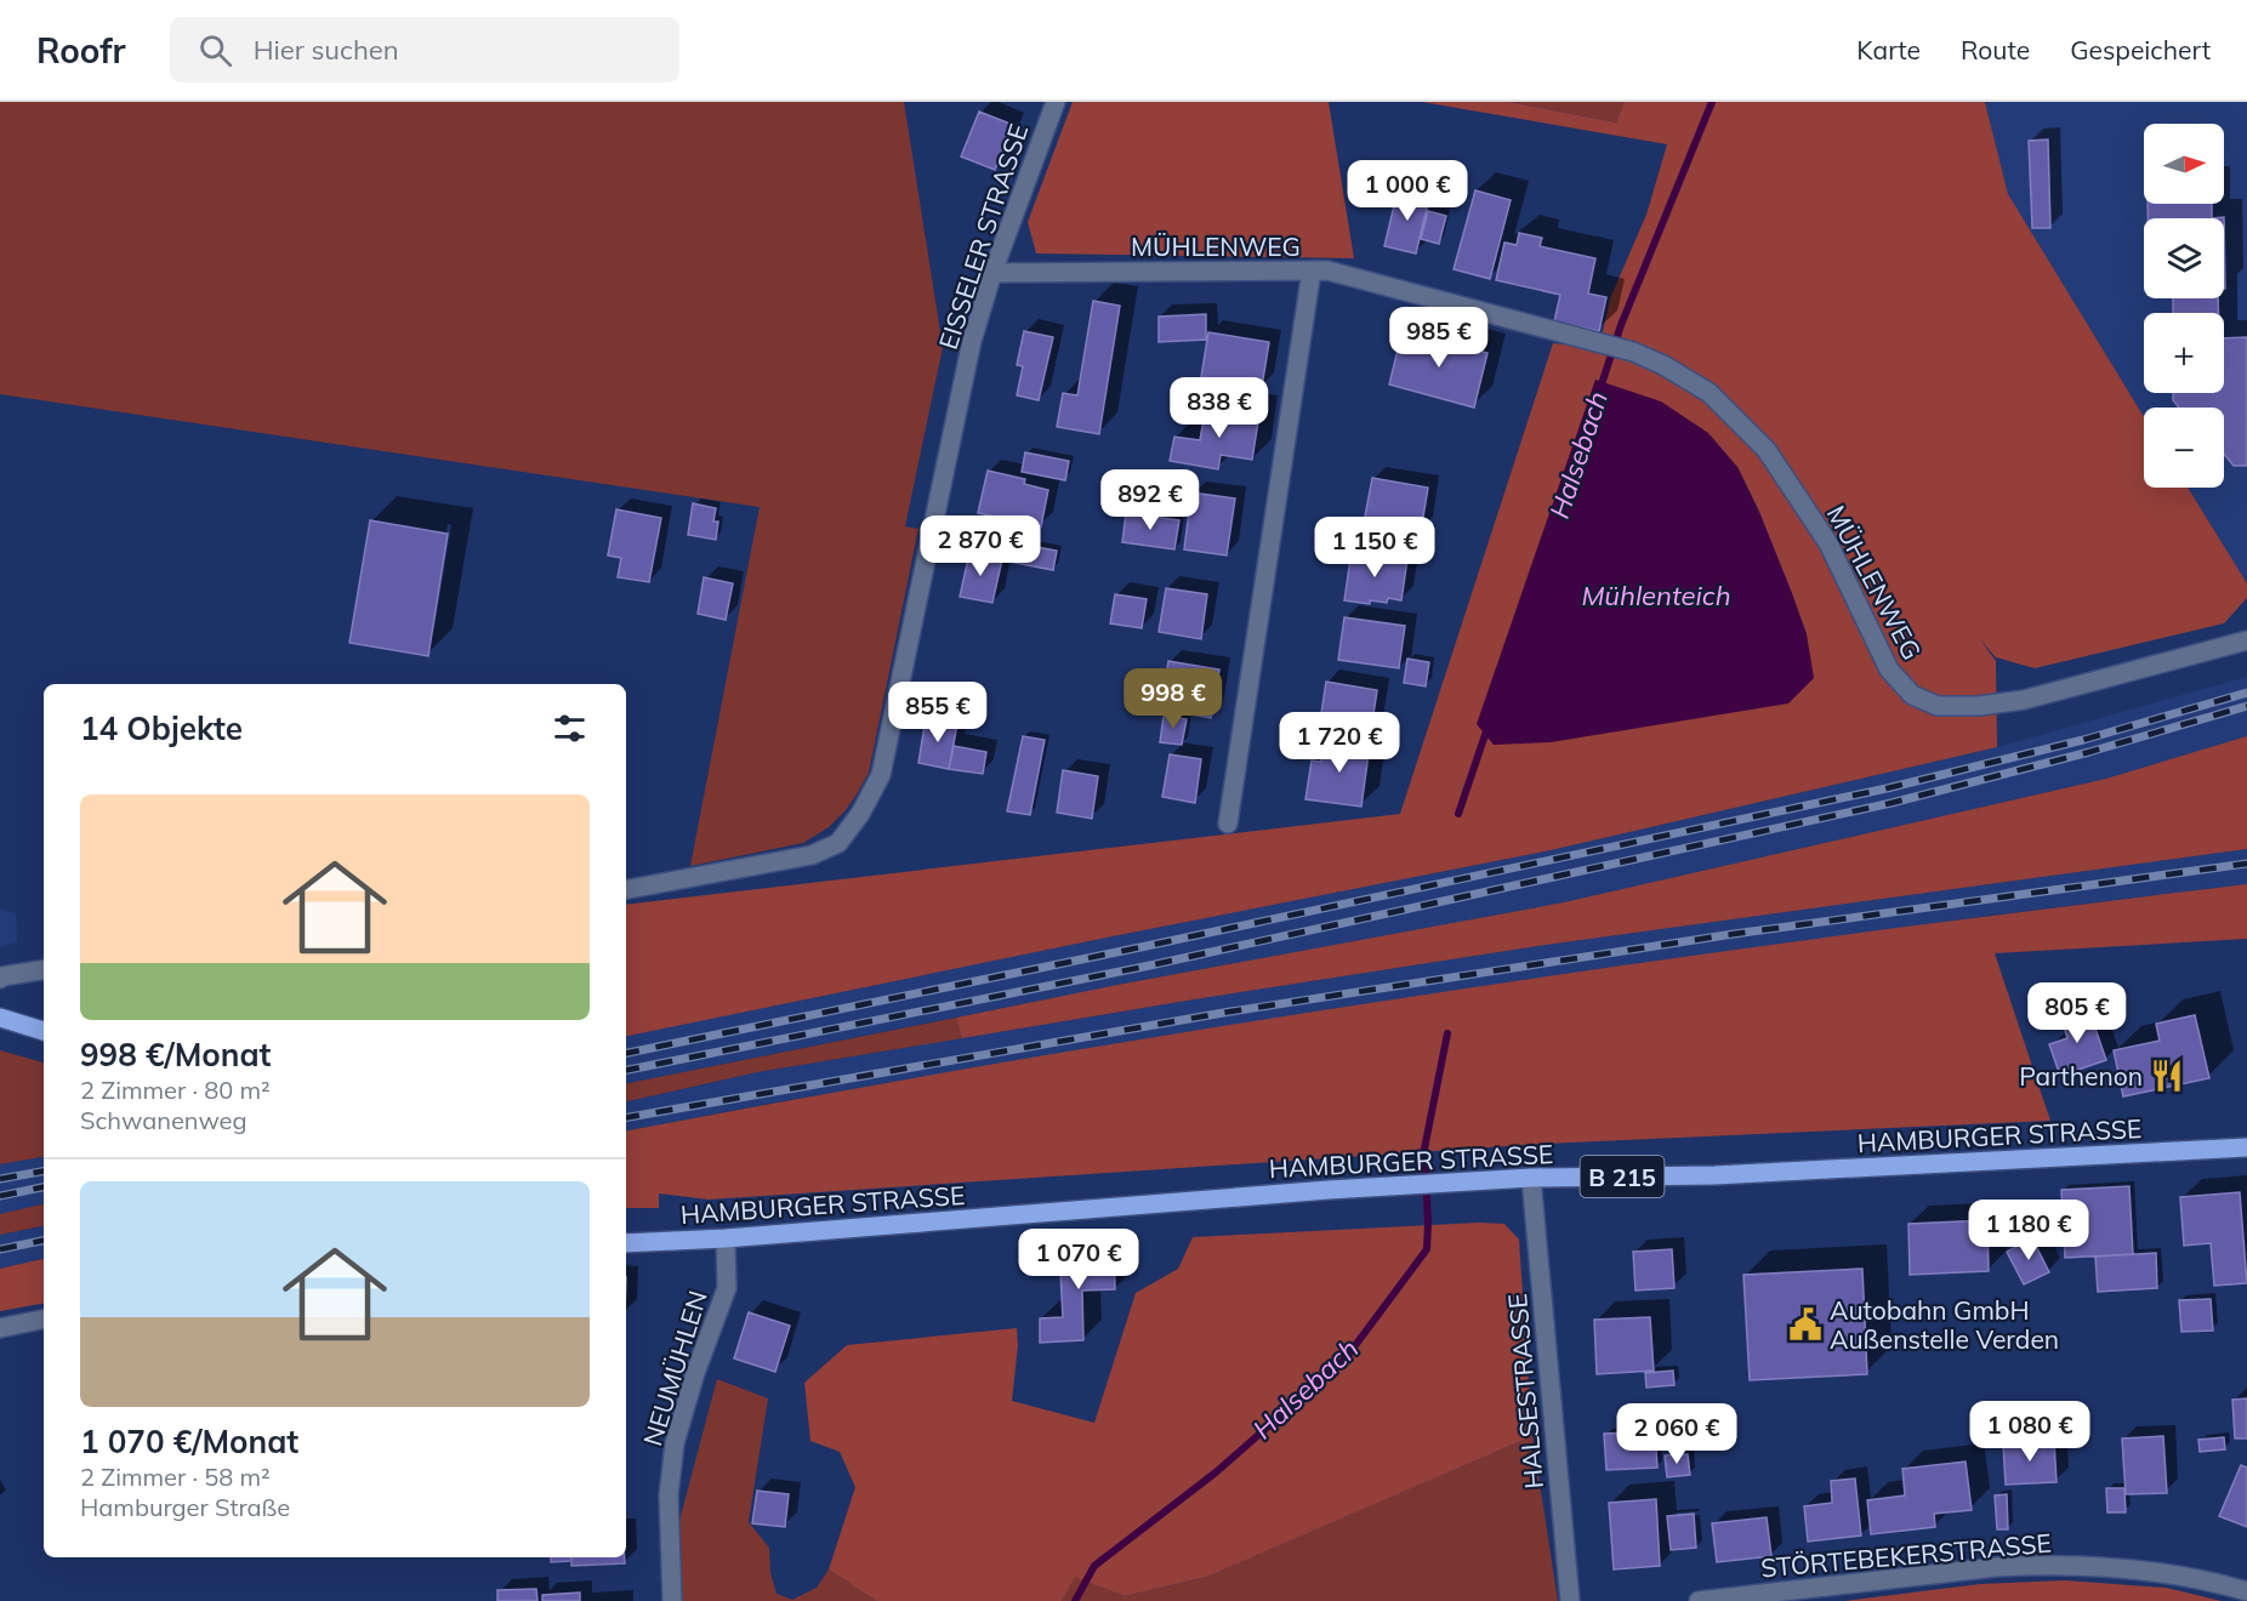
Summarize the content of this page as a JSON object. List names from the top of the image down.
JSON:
{
  "streets": {
    "main road": ["HAMBURGER STRASSE", "B 215"],
    "street": [
      "EISSELER STRASSE",
      "MÜHLENWEG",
      "NEUMÜHLEN",
      "HALSESTRASSE",
      "STÖRTEBEKERSTRASSE"
    ]
  },
  "crossings": [
    ["EISSELER STRASSE", "MÜHLENWEG"],
    ["HAMBURGER STRASSE", "NEUMÜHLEN"],
    ["HAMBURGER STRASSE", "HALSESTRASSE"]
  ],
  "water": ["Halsebach", "Mühlenteich"],
  "places": {
    "restaurant": ["Parthenon"],
    "public building": ["Autobahn GmbH Außenstelle Verden"]
  },
  "north": "right",
  "page": {
    "header": "Roofr",
    "search": "Hier suchen",
    "nav": ["Karte", "Route", "Gespeichert"],
    "map_buttons": ["+", "−"],
    "price": [
      "1 000 €",
      "985 €",
      "838 €",
      "892 €",
      "2 870 €",
      "1 150 €",
      "998 €",
      "855 €",
      "1 720 €",
      "805 €",
      "1 180 €",
      "1 070 €",
      "1 080 €",
      "2 060 €"
    ],
    "heading": "14 Objekte",
    "list": [
      {
        "name": "998 €/Monat",
        "note": "2 Zimmer · 80 m² · Schwanenweg"
      },
      {
        "name": "1 070 €/Monat",
        "note": "2 Zimmer · 58 m² · Hamburger Straße"
      }
    ]
  }
}
